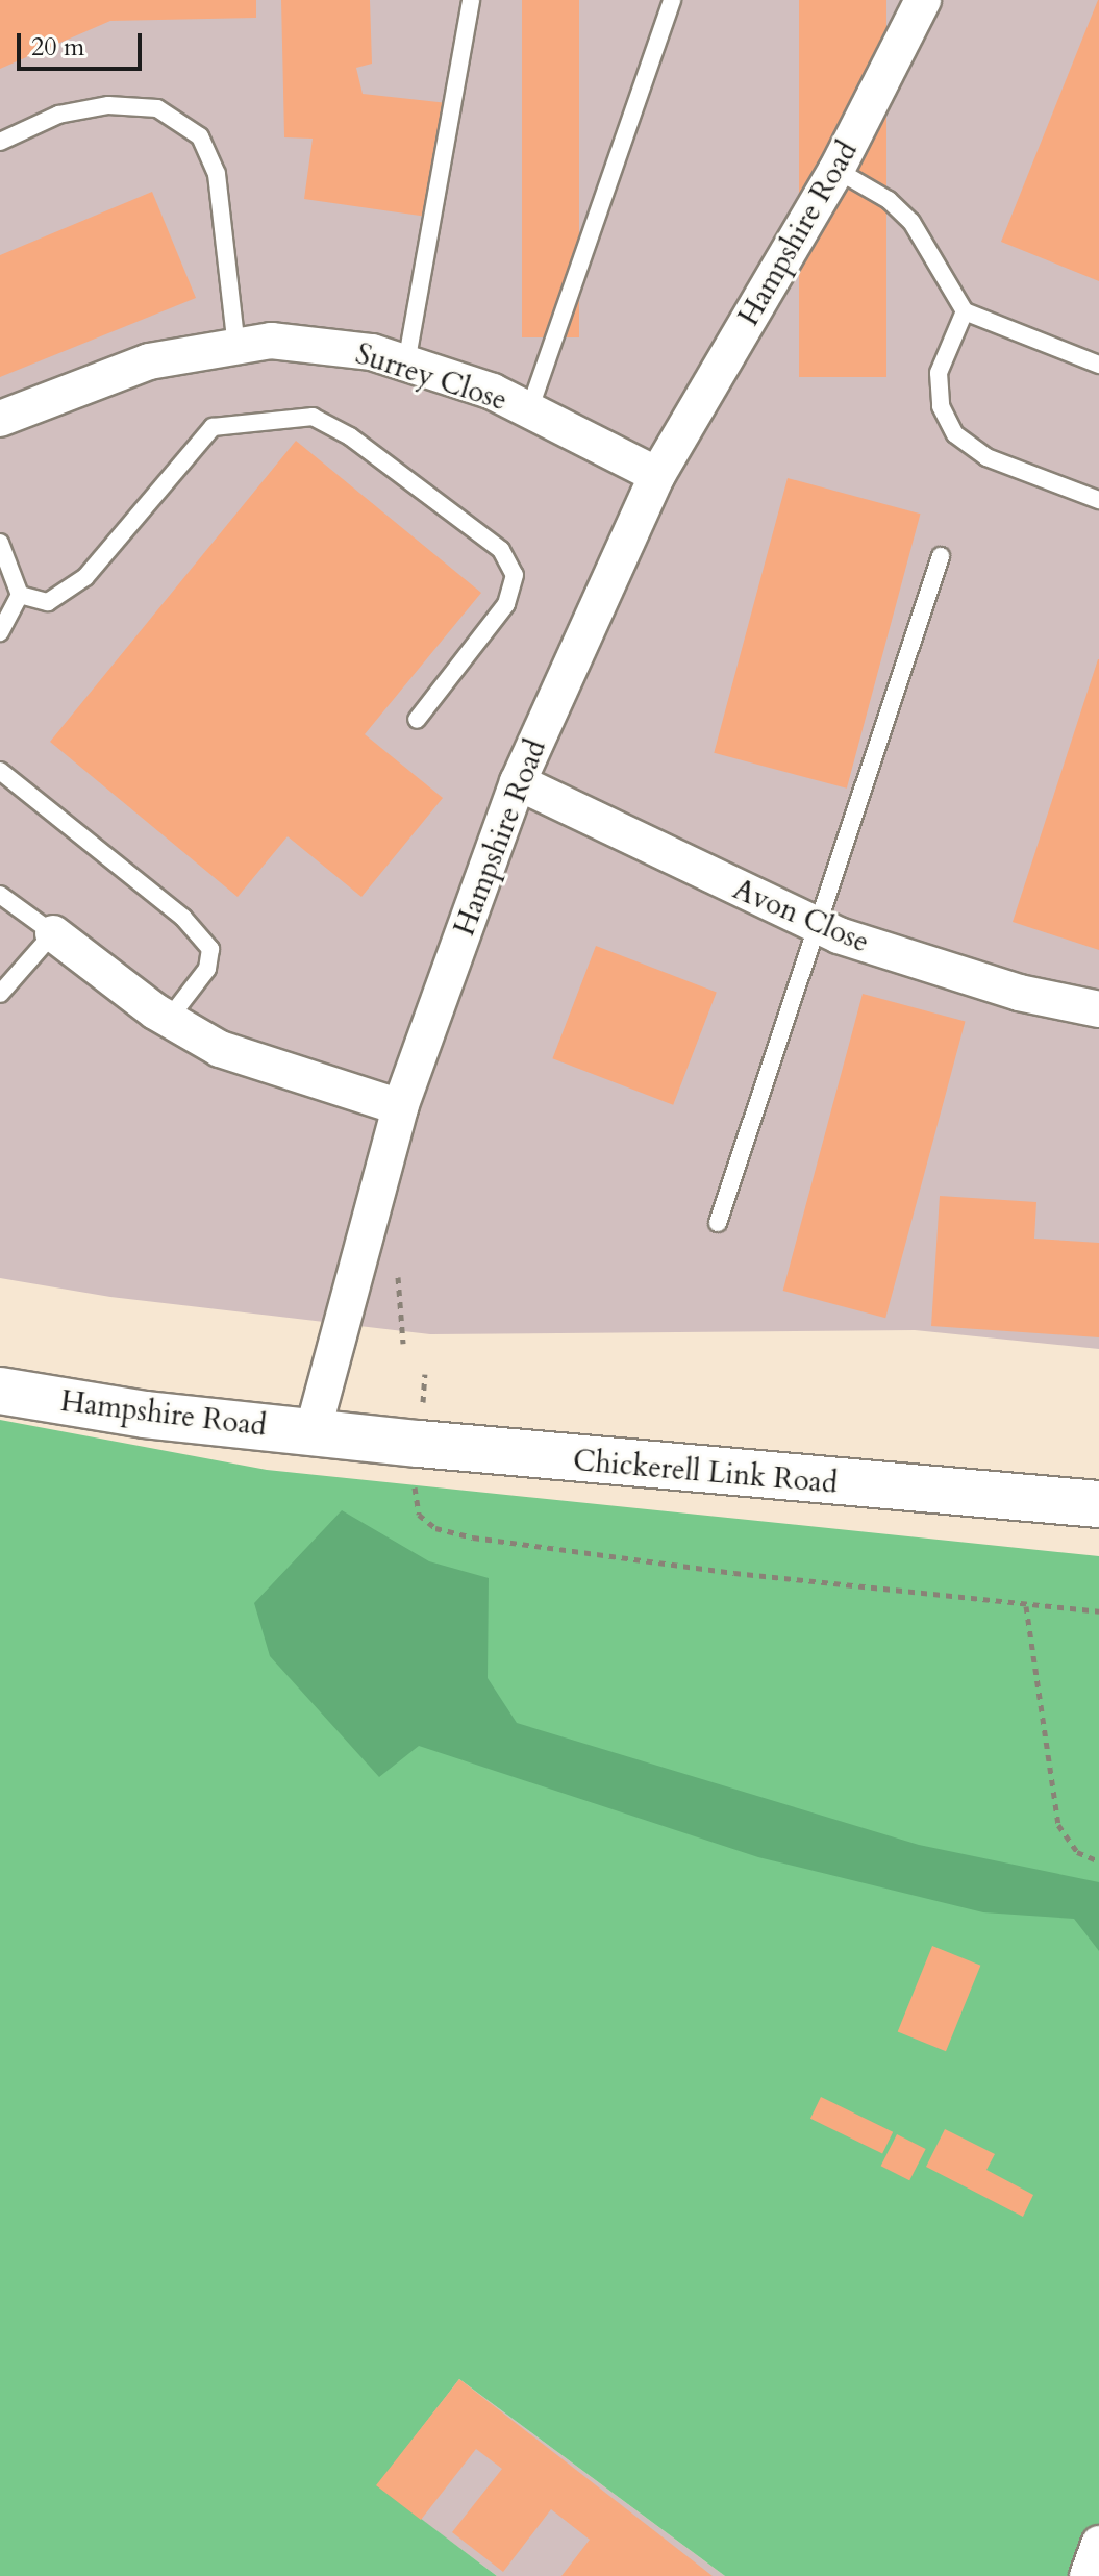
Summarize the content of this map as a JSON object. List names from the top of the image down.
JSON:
{
  "streets": {
    "main road": ["Hampshire Road", "Chickerell Link Road"],
    "street": ["Surrey Close", "Avon Close"]
  },
  "crossings": [
    ["Hampshire Road", "Surrey Close"],
    ["Hampshire Road", "Avon Close"],
    ["Hampshire Road", "Chickerell Link Road"]
  ],
  "scale_bar": "20 m"
}
